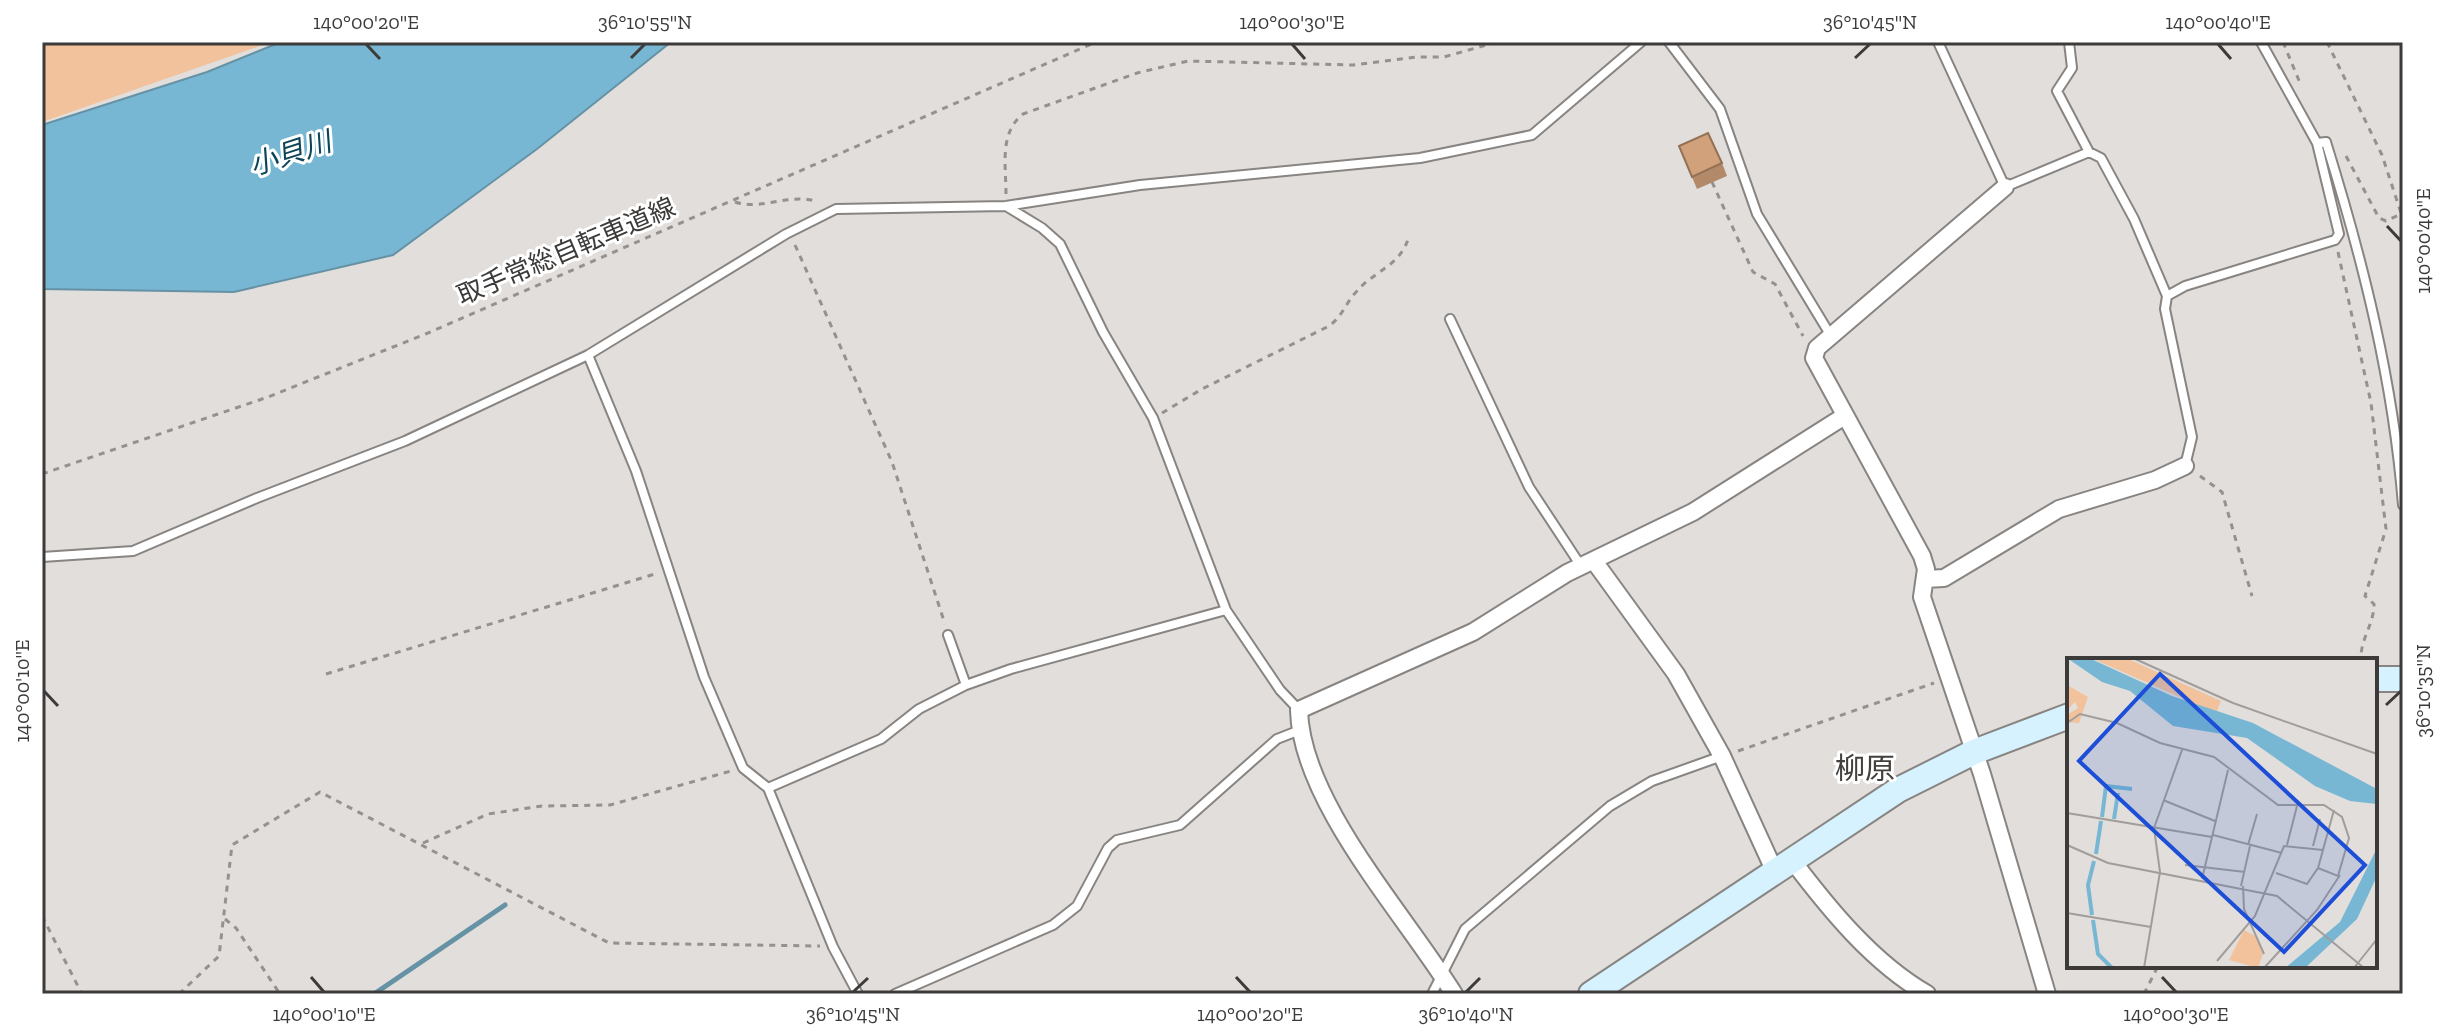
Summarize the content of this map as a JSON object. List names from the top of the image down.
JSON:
{
  "streets": {
    "path": ["取手常総自転車道線"]
  },
  "districts": ["柳原"],
  "water": ["小貝川"],
  "coordinates": [
    "140°00'20\"E",
    "36°10'55\"N",
    "140°00'30\"E",
    "36°10'45\"N",
    "140°00'40\"E",
    "36°10'35\"N",
    "140°00'10\"E",
    "36°10'40\"N"
  ]
}
